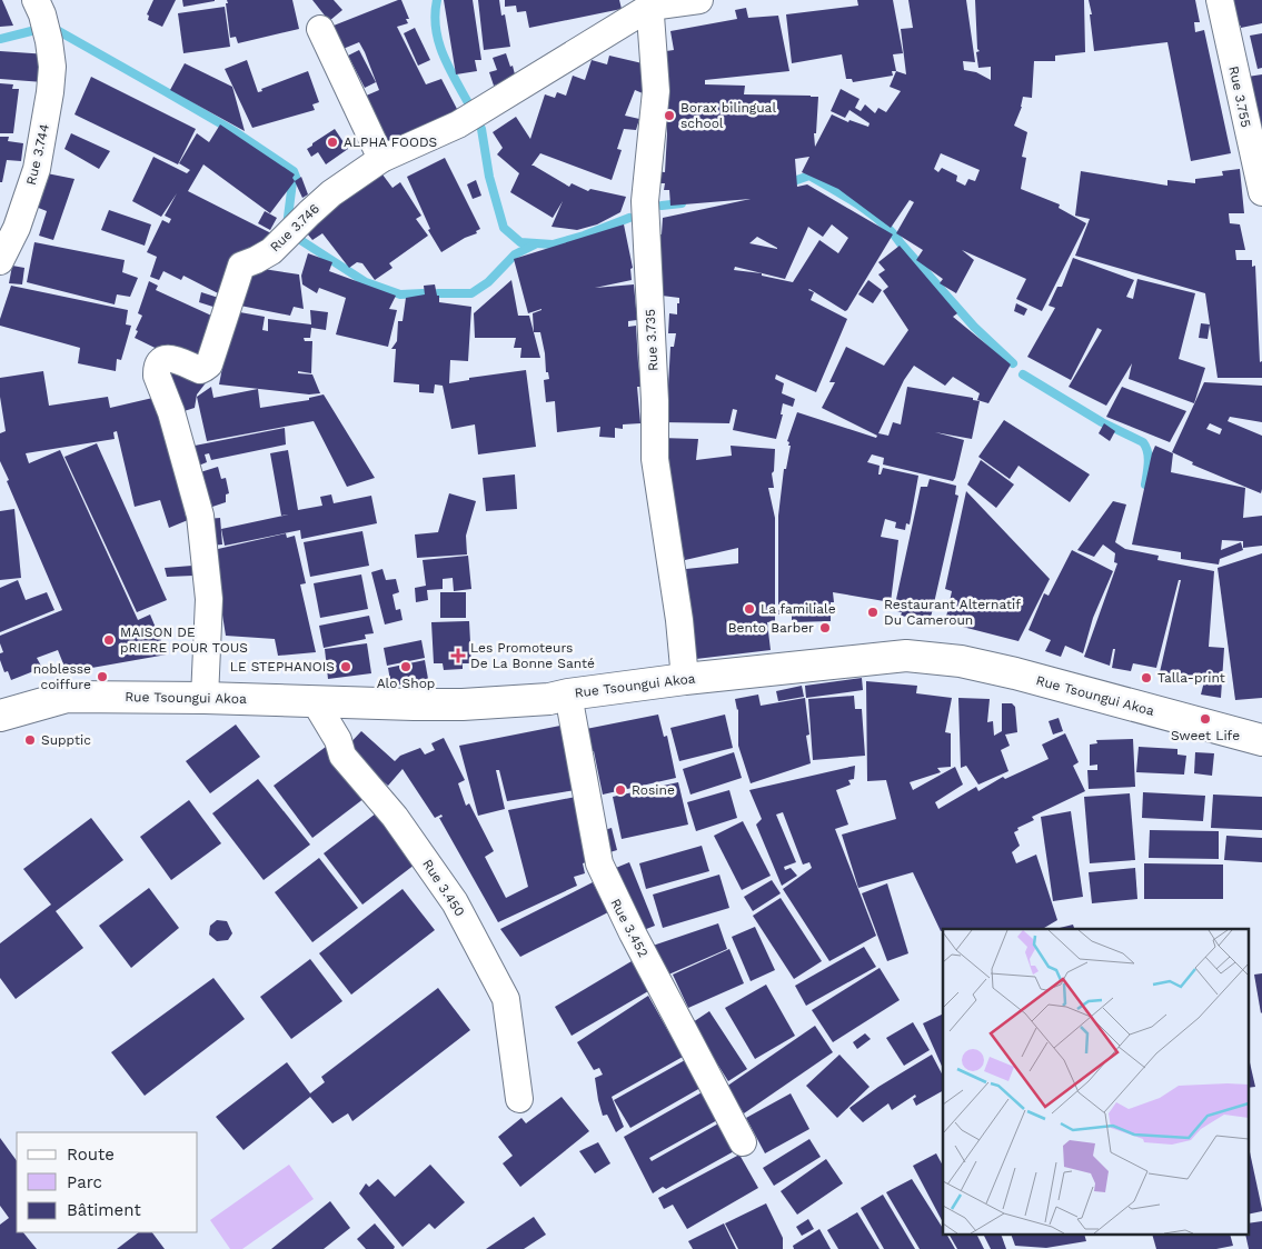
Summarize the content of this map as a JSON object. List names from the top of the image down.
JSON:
{
  "streets": {
    "main road": ["Rue Tsoungui Akoa"],
    "street": [
      "Rue 3.755",
      "Rue 3.744",
      "Rue 3.746",
      "Rue 3.735",
      "Rue 3.450",
      "Rue 3.452"
    ]
  },
  "crossings": [
    ["Rue 3.746", "Rue 3.735"],
    ["Rue 3.746", "Rue Tsoungui Akoa"],
    ["Rue 3.735", "Rue Tsoungui Akoa"],
    ["Rue Tsoungui Akoa", "Rue 3.450"],
    ["Rue Tsoungui Akoa", "Rue 3.452"]
  ],
  "places": {
    "other": [
      "Borax bilingual school",
      "ALPHA FOODS",
      "La familiale",
      "Restaurant Alternatif Du Cameroun",
      "Bento Barber",
      "MAISON DE pRIERE POUR TOUS",
      "LE STEPHANOIS",
      "Alo Shop",
      "noblesse coiffure",
      "Talla-print",
      "Sweet Life",
      "Supptic",
      "Rosine"
    ],
    "health": ["Les Promoteurs De La Bonne Santé"]
  },
  "legend": ["Route", "Parc", "Bâtiment"]
}
